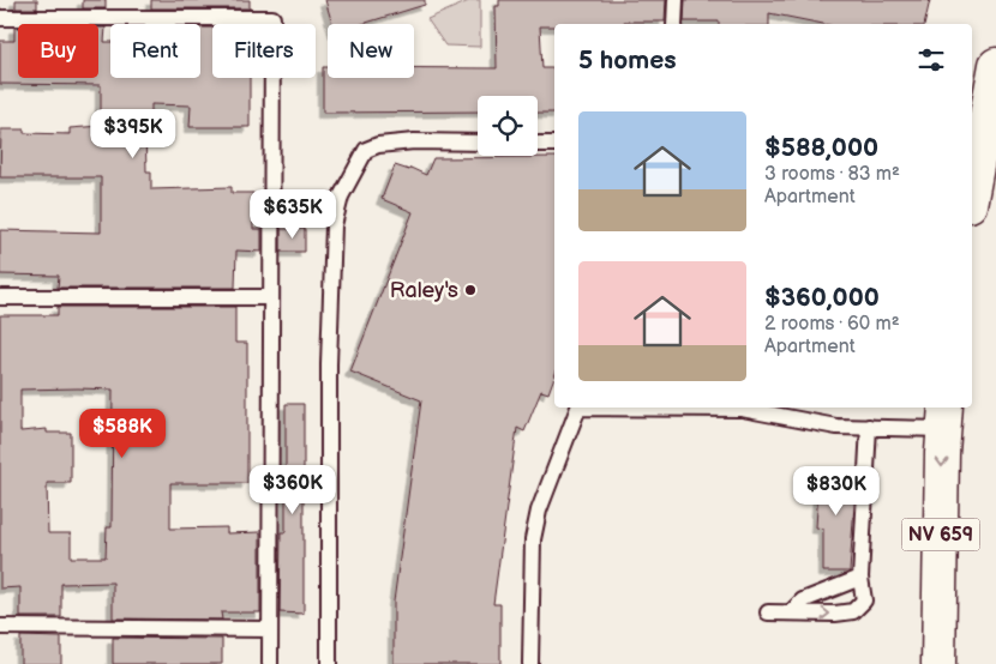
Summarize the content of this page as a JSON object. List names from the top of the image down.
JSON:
{
  "streets": {
    "main road": ["NV 659"]
  },
  "places": ["Raley's"],
  "page": {
    "chip": [
      "Buy",
      "Rent",
      "Filters",
      "New"
    ],
    "heading": "5 homes",
    "list": [
      {
        "name": "$588,000",
        "note": "3 rooms · 83 m² · Apartment"
      },
      {
        "name": "$360,000",
        "note": "2 rooms · 60 m² · Apartment"
      }
    ],
    "price": [
      "$395K",
      "$635K",
      "$588K",
      "$360K",
      "$830K"
    ]
  }
}
